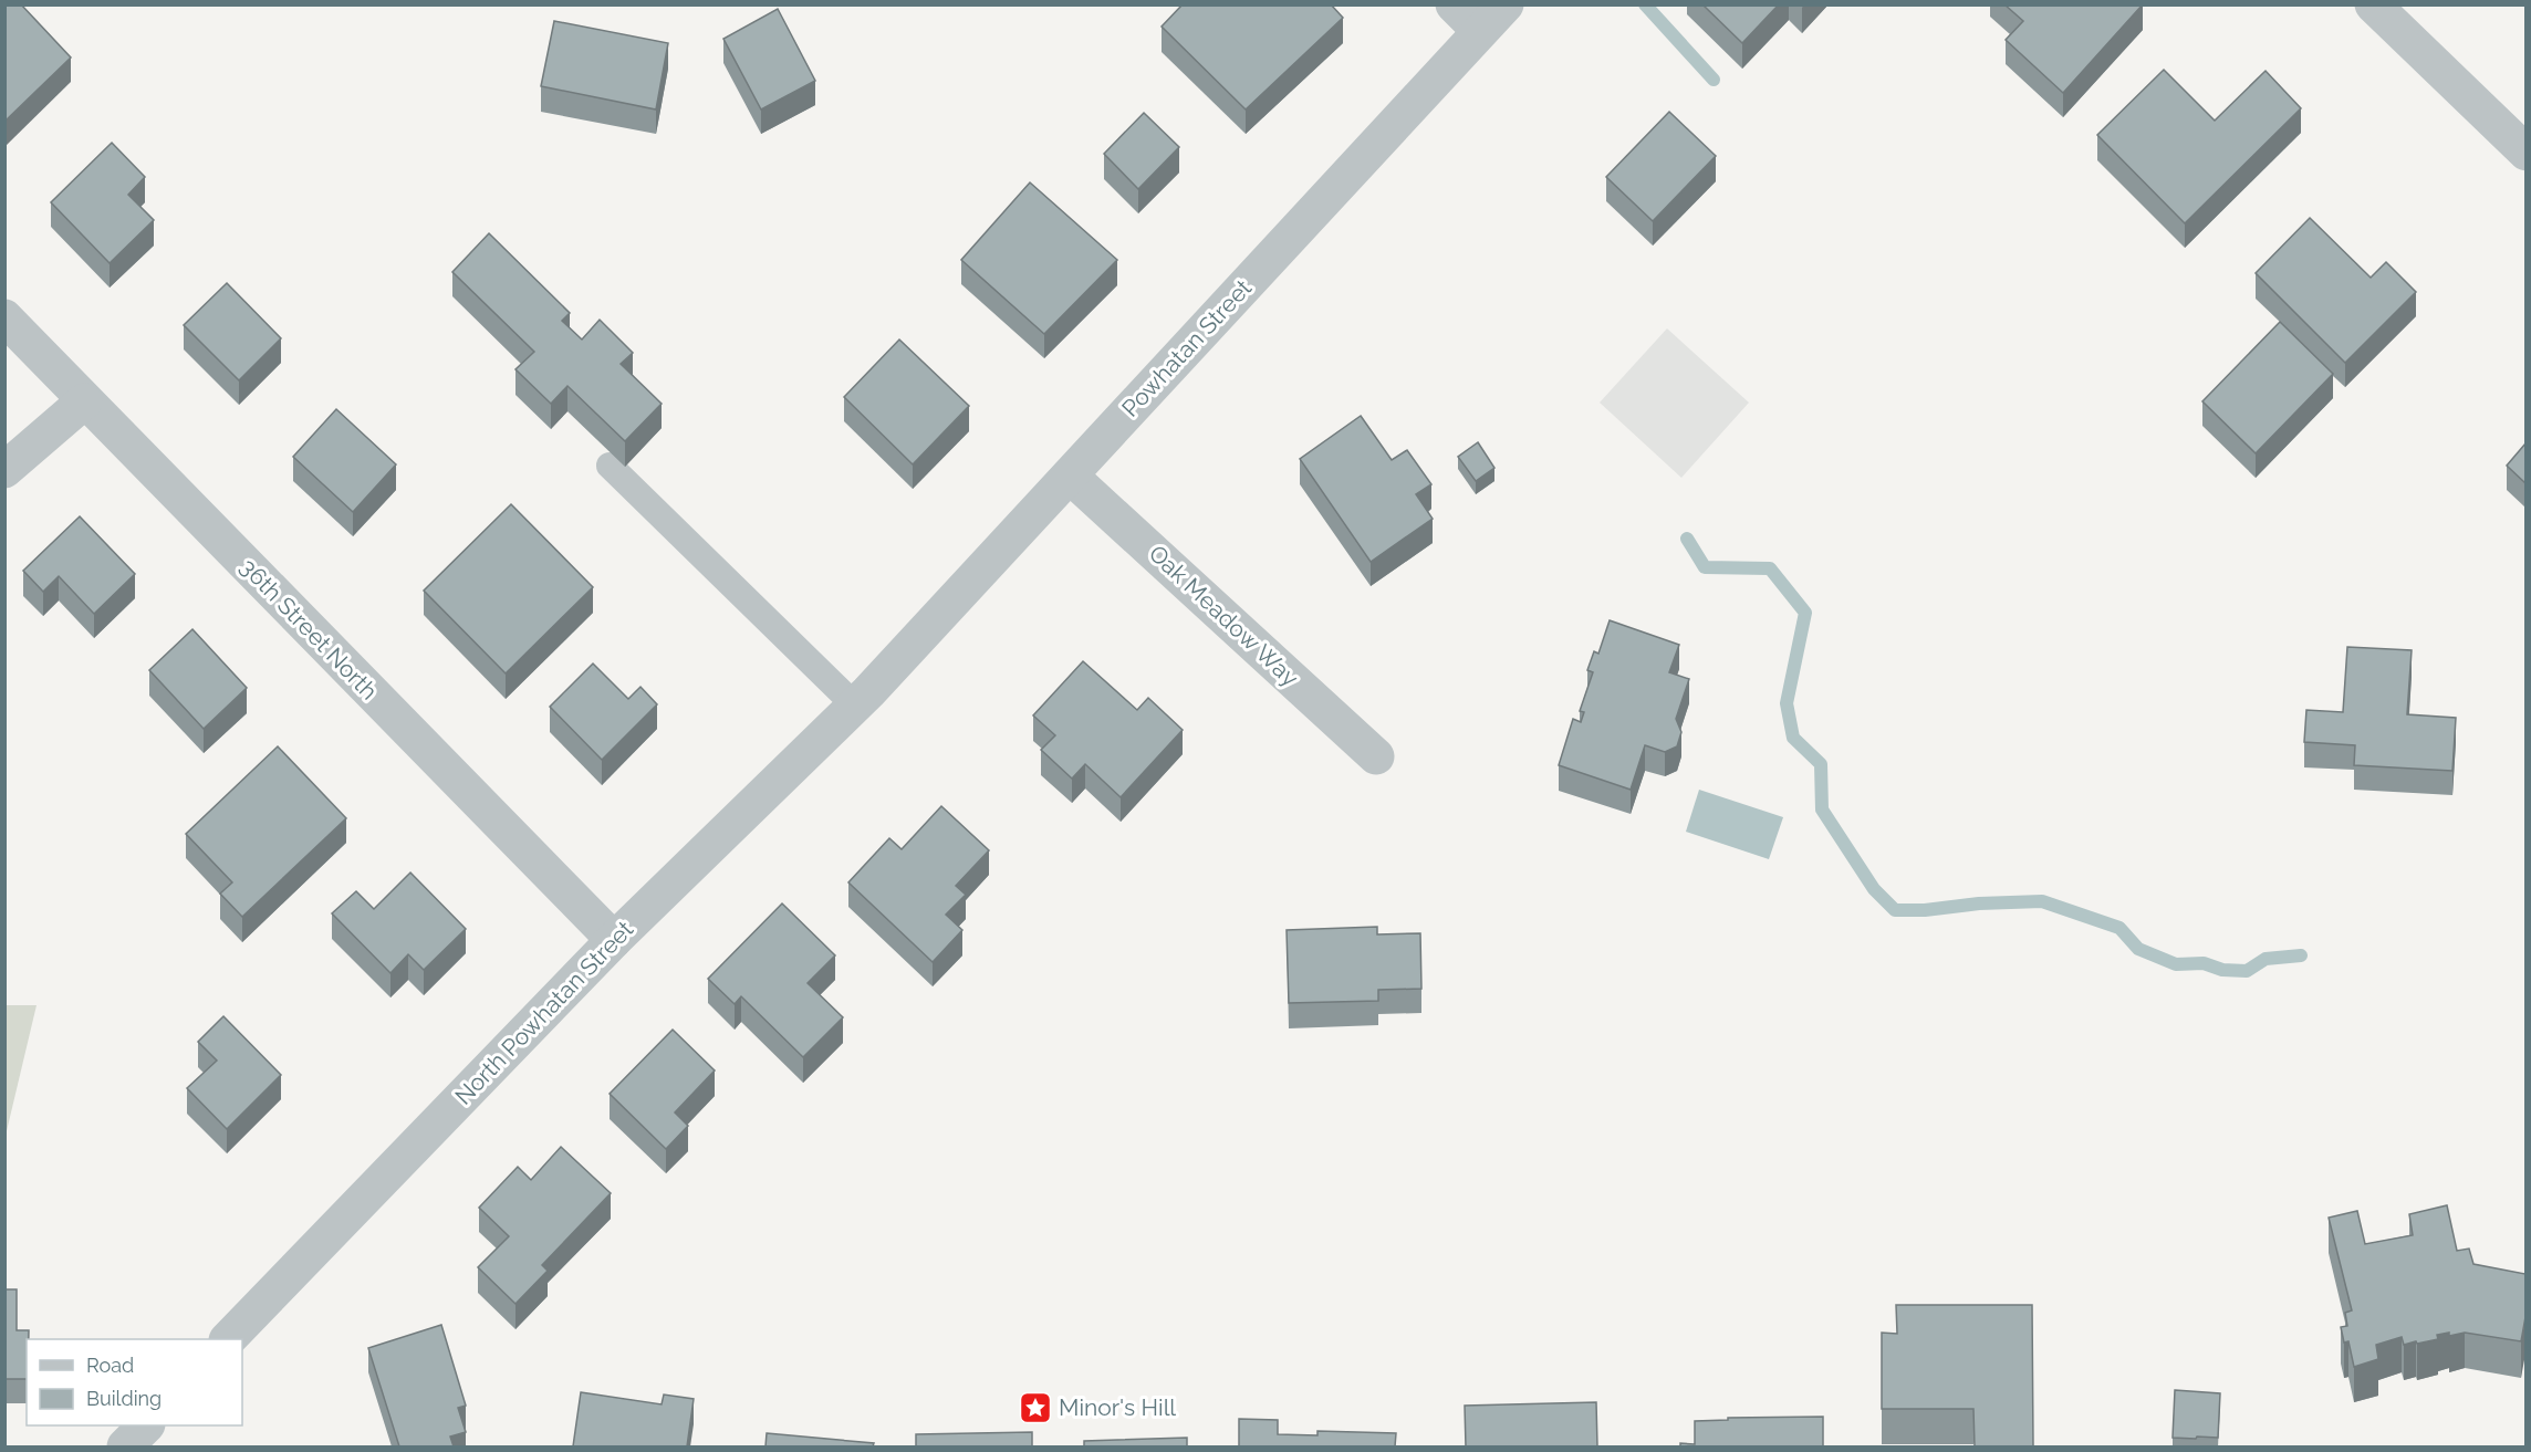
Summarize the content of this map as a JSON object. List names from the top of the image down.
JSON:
{
  "streets": {
    "street": [
      "Powhatan Street",
      "Oak Meadow Way",
      "36th Street North",
      "North Powhatan Street"
    ]
  },
  "crossings": [
    ["Powhatan Street", "Oak Meadow Way"],
    ["Powhatan Street", "North Powhatan Street"],
    ["36th Street North", "North Powhatan Street"]
  ],
  "places": {
    "place": ["Minor's Hill"]
  },
  "legend": ["Road", "Building"]
}
